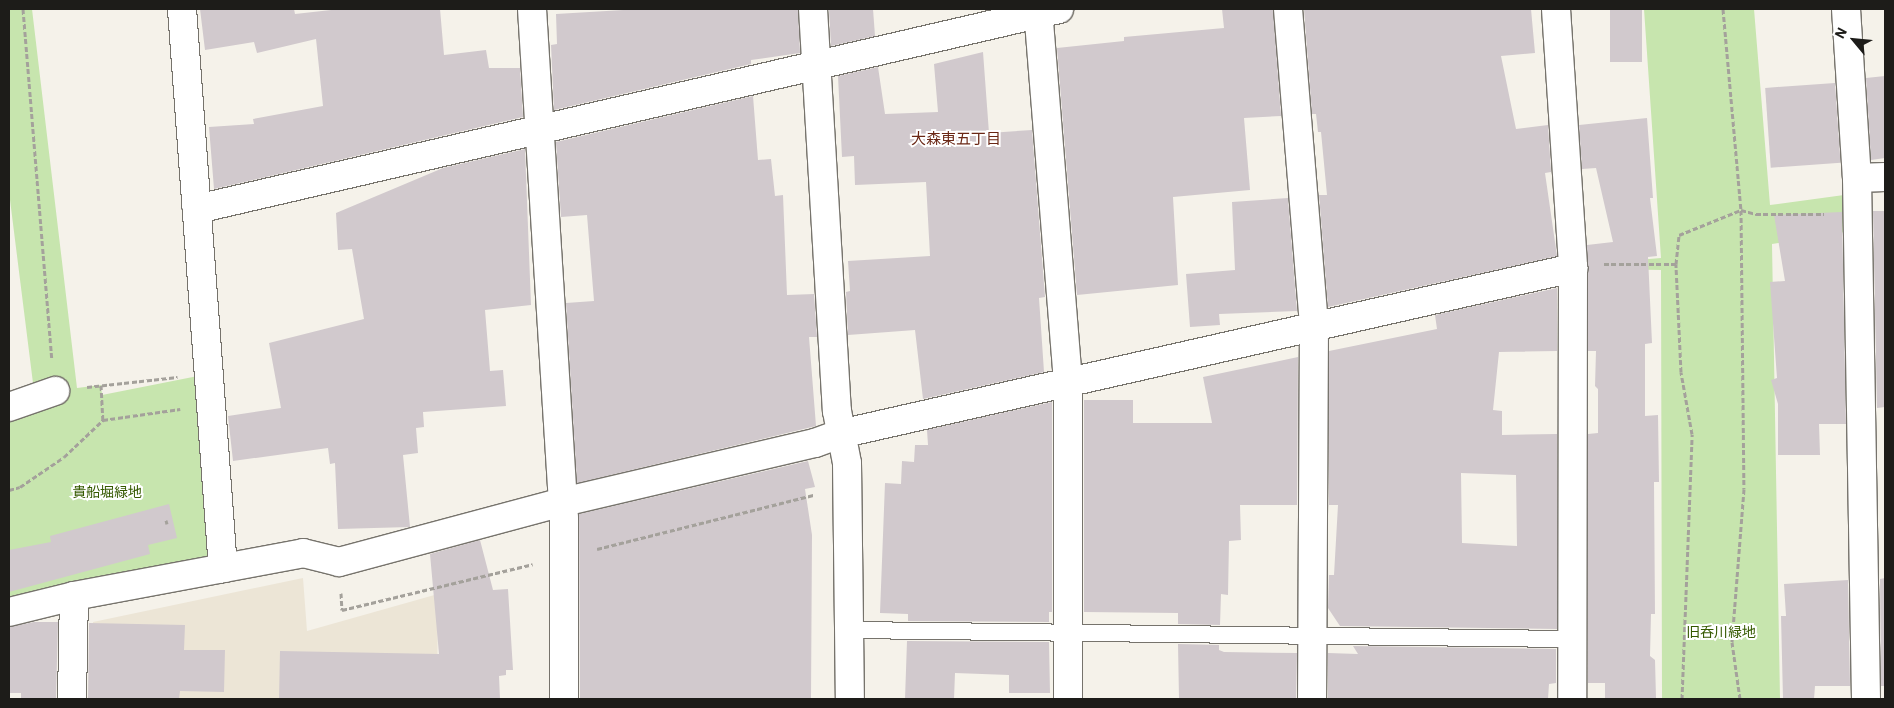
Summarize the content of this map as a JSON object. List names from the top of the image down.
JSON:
{
  "districts": ["大森東五丁目"],
  "parks": ["貴船堀緑地", "旧呑川緑地"],
  "north": "top left"
}
